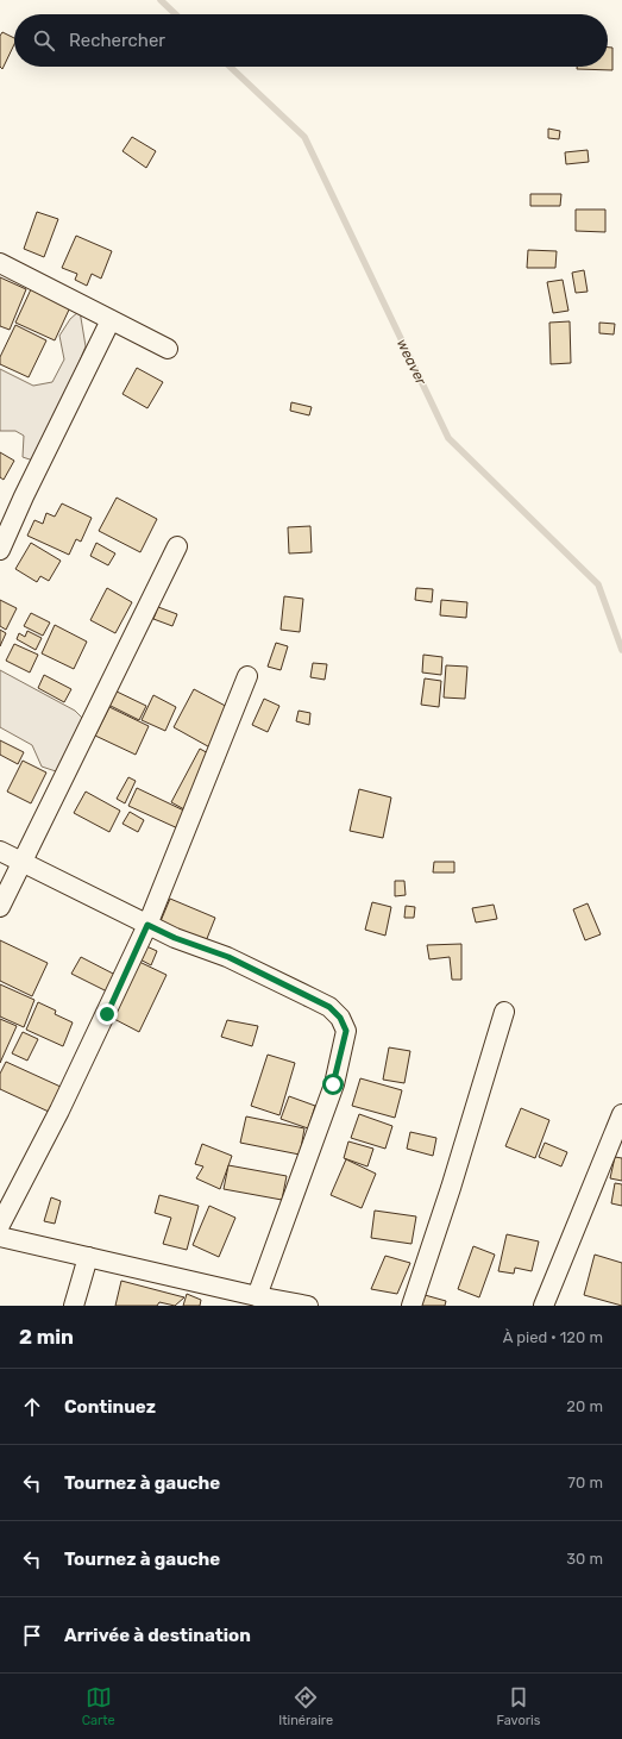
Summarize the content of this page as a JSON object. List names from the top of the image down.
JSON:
{
  "water": ["weaver"],
  "page": {
    "search": "Rechercher",
    "heading": ["2 min", "À pied · 120 m"],
    "list": [
      ["Continuez", "20 m"],
      ["Tournez à gauche", "70 m"],
      ["Tournez à gauche", "30 m"],
      "Arrivée à destination"
    ],
    "nav": ["Carte", "Itinéraire", "Favoris"]
  }
}
